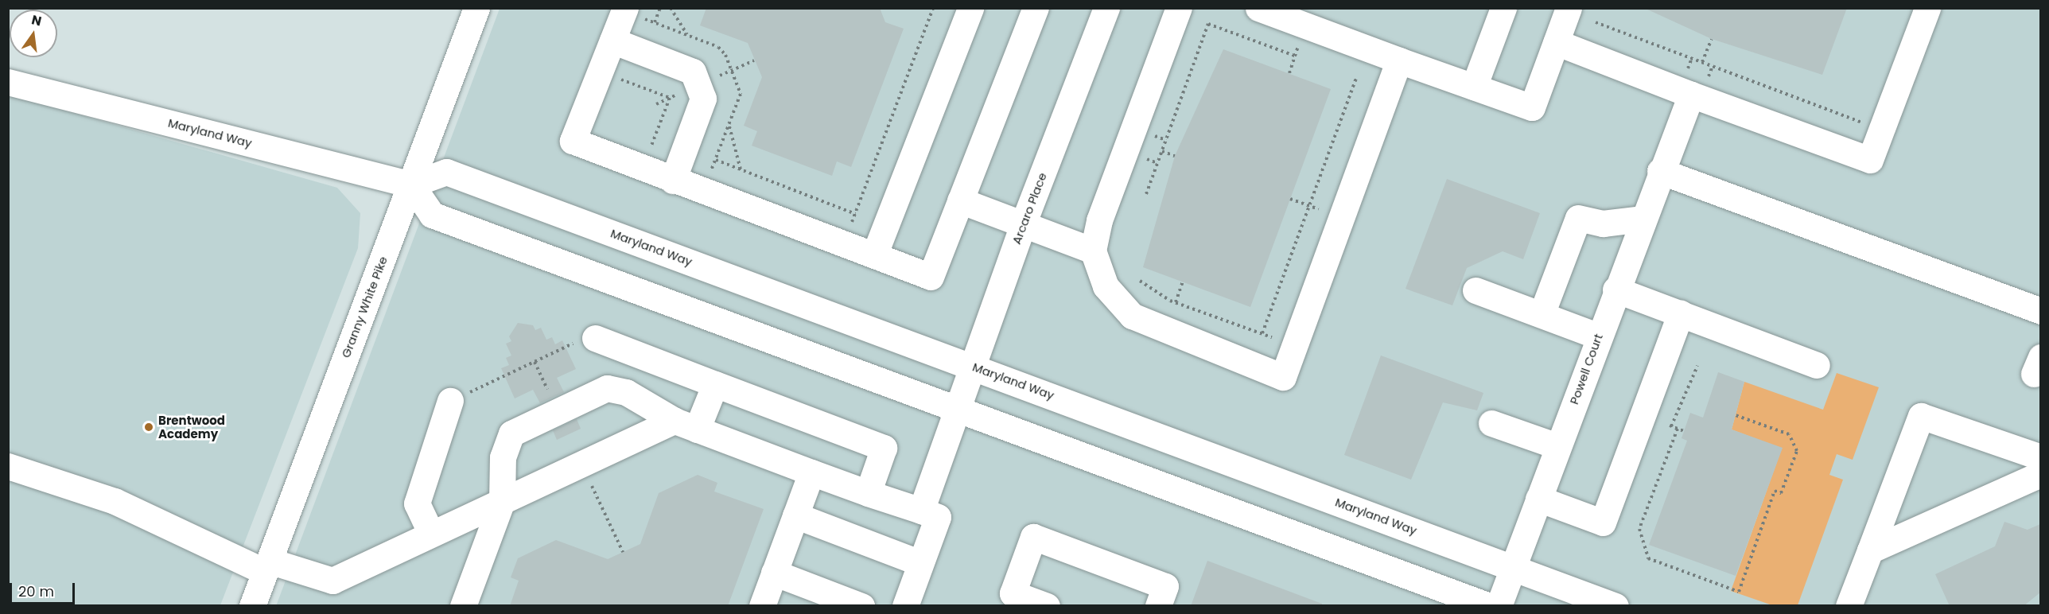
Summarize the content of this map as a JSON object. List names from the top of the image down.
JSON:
{
  "streets": {
    "main road": [
      "Maryland Way",
      "Arcaro Place",
      "Granny White Pike",
      "Powell Court"
    ]
  },
  "crossings": [
    ["Maryland Way", "Arcaro Place"],
    ["Maryland Way", "Granny White Pike"],
    ["Maryland Way", "Powell Court"]
  ],
  "places": ["Brentwood Academy"],
  "scale_bar": "20 m",
  "north": "top"
}
